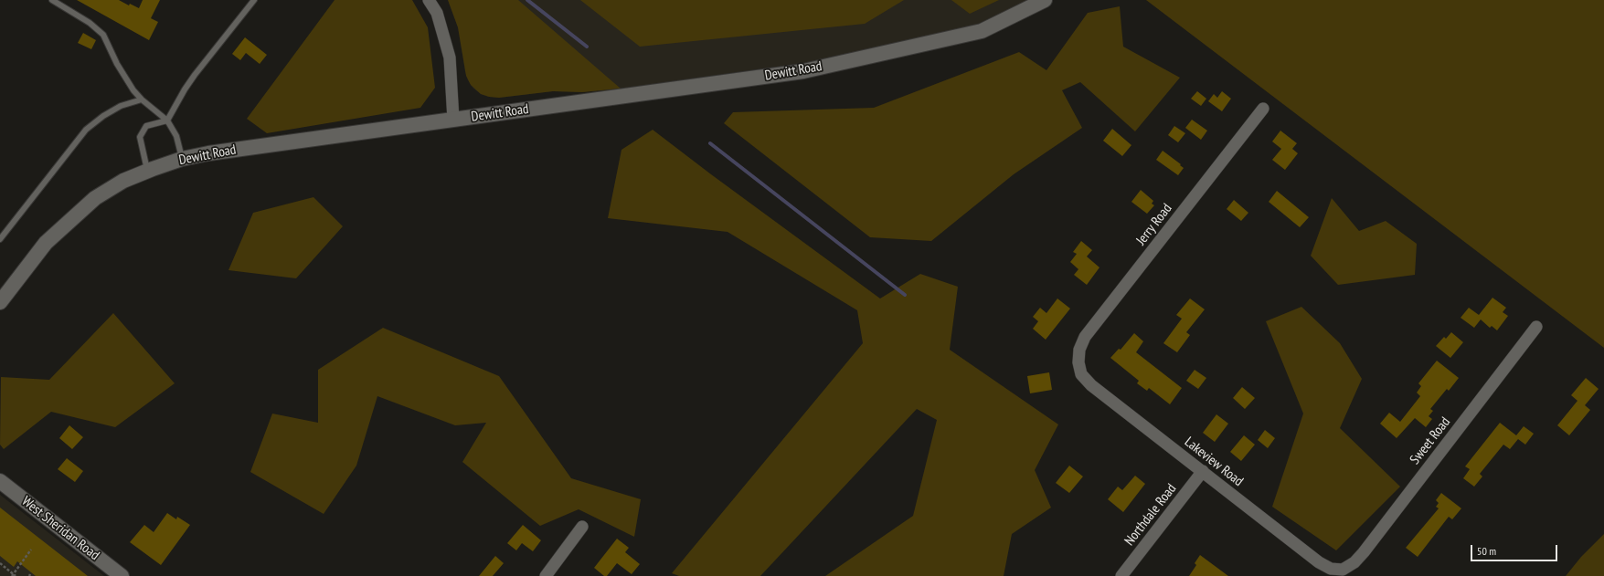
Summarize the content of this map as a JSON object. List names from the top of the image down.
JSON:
{
  "streets": {
    "street": [
      "Dewitt Road",
      "Jerry Road",
      "Sweet Road",
      "Lakeview Road",
      "Northdale Road",
      "West Sheridan Road"
    ]
  },
  "crossings": [
    ["Jerry Road", "Lakeview Road"],
    ["Sweet Road", "Lakeview Road"],
    ["Lakeview Road", "Northdale Road"]
  ],
  "scale_bar": "50 m"
}
